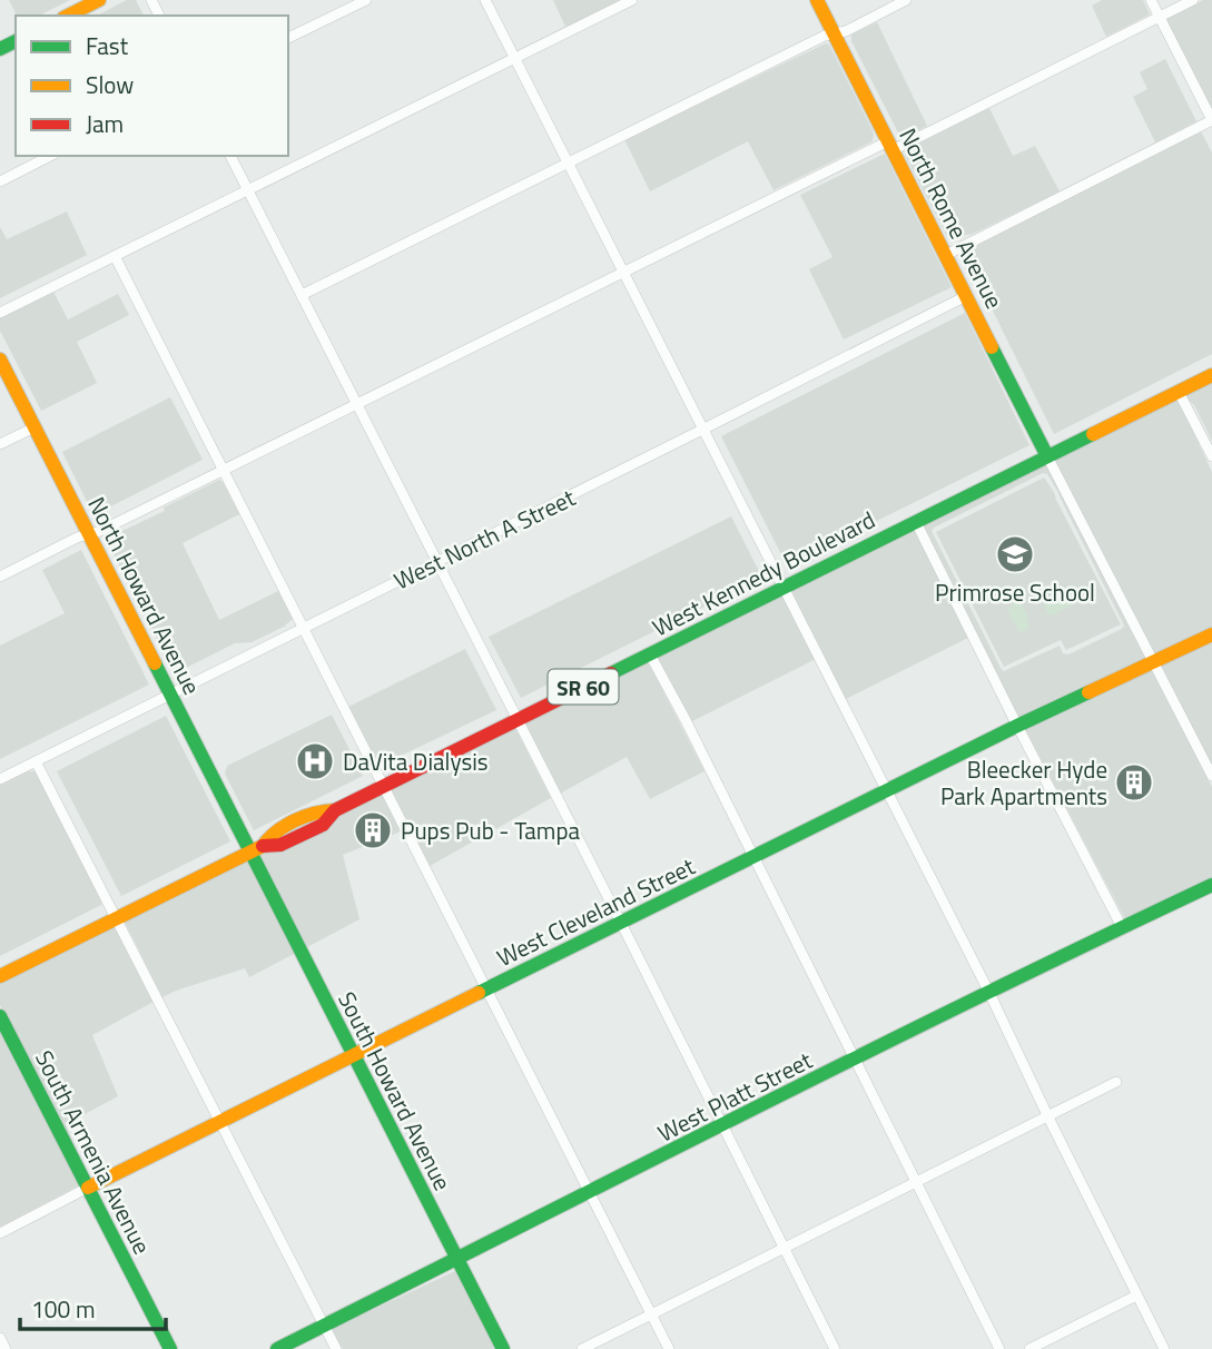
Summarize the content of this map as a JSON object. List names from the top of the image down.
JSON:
{
  "streets": {
    "main road": [
      "North Rome Avenue",
      "West Kennedy Boulevard",
      "North Howard Avenue",
      "SR 60",
      "West Cleveland Street",
      "South Howard Avenue",
      "West Platt Street",
      "South Armenia Avenue"
    ],
    "street": ["West North A Street"]
  },
  "crossings": [
    ["North Rome Avenue", "West North A Street"],
    ["North Rome Avenue", "West Kennedy Boulevard"],
    ["West North A Street", "North Howard Avenue"],
    ["West Kennedy Boulevard", "North Howard Avenue"],
    ["West Kennedy Boulevard", "South Howard Avenue"],
    ["North Howard Avenue", "South Howard Avenue"],
    ["West Cleveland Street", "South Howard Avenue"],
    ["West Cleveland Street", "South Armenia Avenue"],
    ["South Howard Avenue", "West Platt Street"]
  ],
  "places": {
    "school or university": ["Primrose School"],
    "hospital": ["DaVita Dialysis"],
    "building": ["Bleecker Hyde Park Apartments", "Pups Pub - Tampa"]
  },
  "legend": ["Fast", "Slow", "Jam"],
  "scale_bar": "100 m"
}
